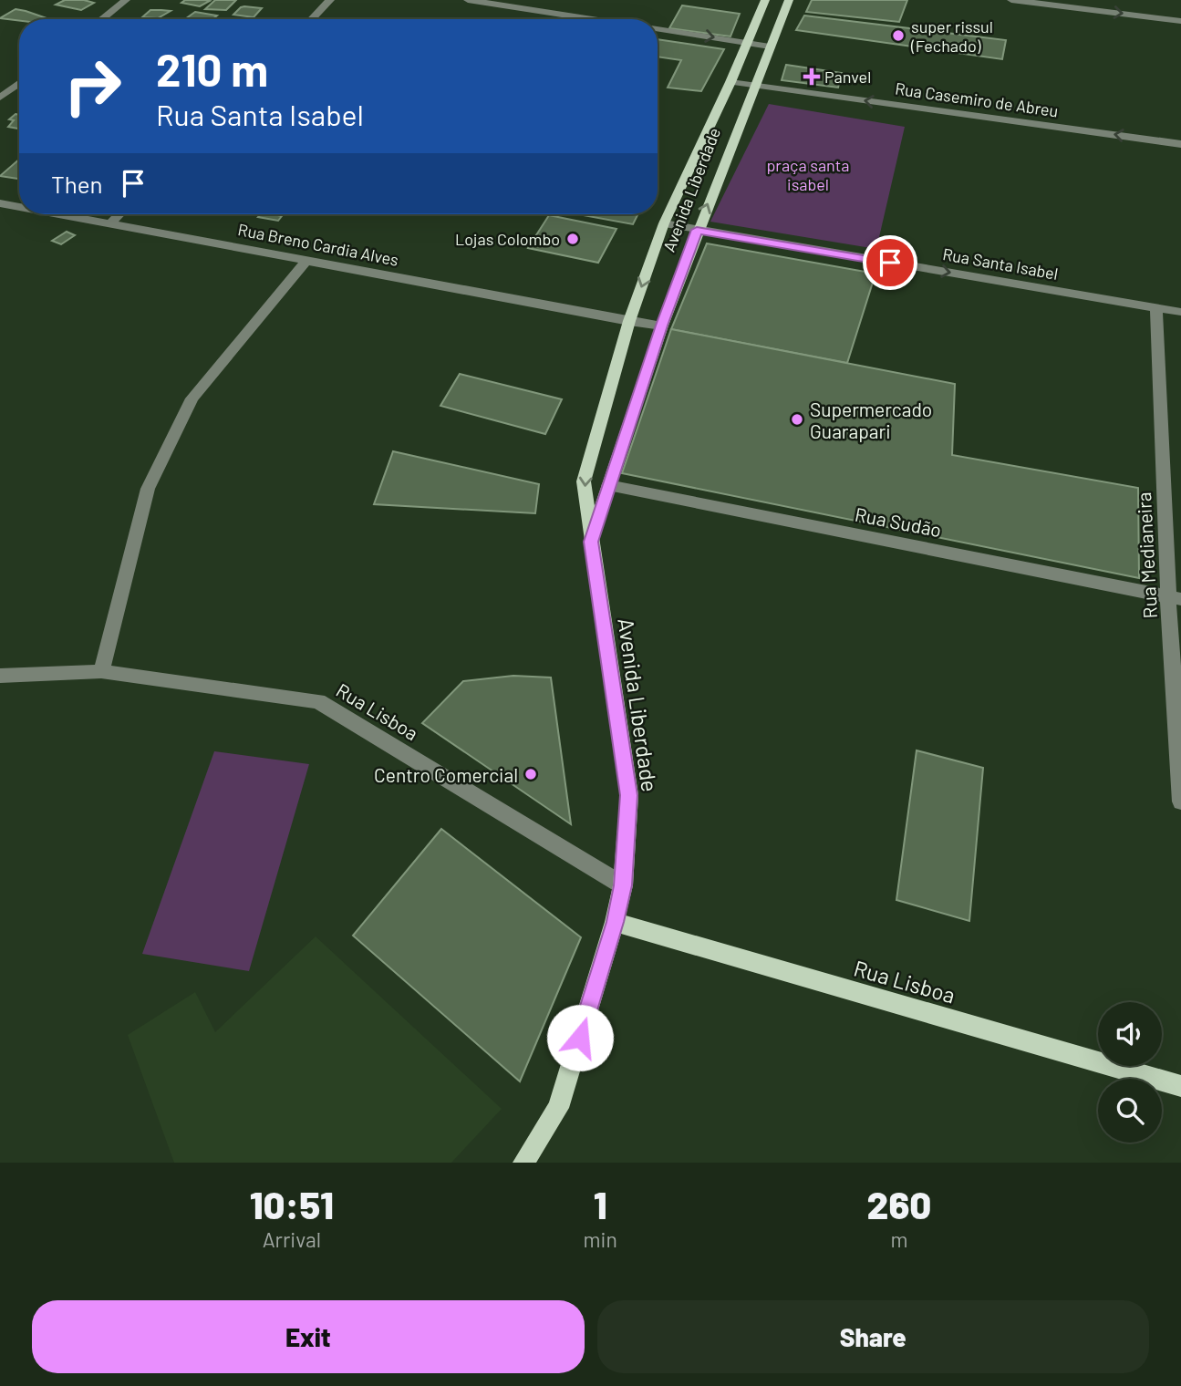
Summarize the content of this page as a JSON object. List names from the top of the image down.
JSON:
{
  "streets": {
    "main road": ["Avenida Liberdade", "Rua Lisboa"],
    "street": [
      "Rua Casemiro de Abreu",
      "Rua Breno Cardia Alves",
      "Rua Santa Isabel",
      "Rua Sudão",
      "Rua Medianeira"
    ]
  },
  "crossings": [
    ["Rua Casemiro de Abreu", "Avenida Liberdade"],
    ["Avenida Liberdade", "Rua Breno Cardia Alves"],
    ["Avenida Liberdade", "Rua Santa Isabel"],
    ["Avenida Liberdade", "Rua Sudão"],
    ["Avenida Liberdade", "Rua Lisboa"],
    ["Rua Santa Isabel", "Rua Medianeira"],
    ["Rua Sudão", "Rua Medianeira"]
  ],
  "one_way": ["Rua Santa Isabel"],
  "parks": ["praça santa isabel"],
  "places": {
    "other": [
      "super rissul (Fechado)",
      "Lojas Colombo",
      "Supermercado Guarapari",
      "Centro Comercial"
    ],
    "health": ["Panvel"]
  },
  "page": {
    "turn": ["210 m", "Rua Santa Isabel"],
    "then": "Then",
    "eta": [
      "10:51",
      "Arrival",
      "1",
      "min",
      "260",
      "m"
    ],
    "buttons": ["Exit", "Share"]
  }
}
